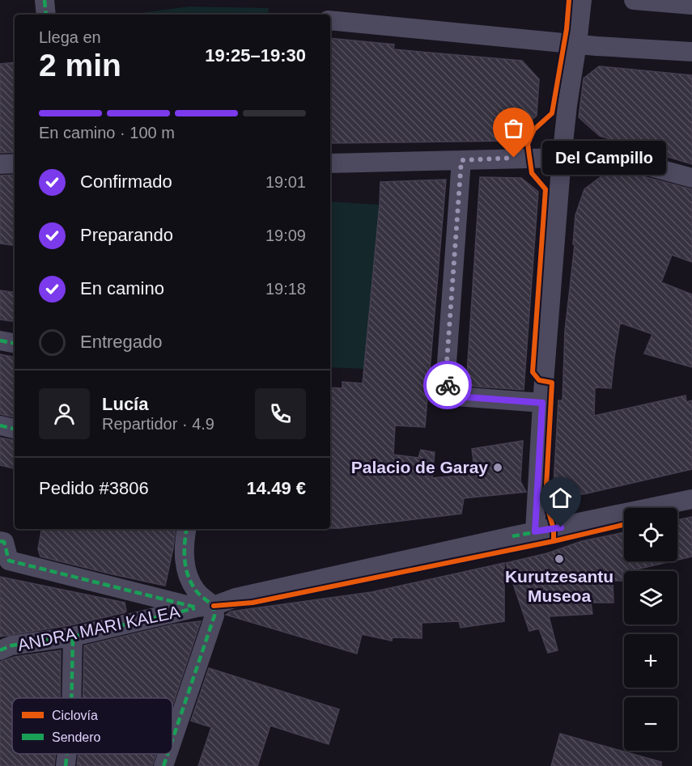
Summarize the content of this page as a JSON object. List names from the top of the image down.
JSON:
{
  "streets": {
    "street": ["ANDRA MARI KALEA"]
  },
  "places": ["Del Campillo", "Palacio de Garay", "Kurutzesantu Museoa"],
  "legend": ["Ciclovía", "Sendero"],
  "page": {
    "heading": ["2 min", "Llega en", "19:25–19:30"],
    "panel": [
      "Lucía",
      "Repartidor · 4.9",
      "Pedido #3806",
      "14.49 €"
    ],
    "bar": "En camino · 100 m",
    "bubble": "Del Campillo",
    "list": [
      ["Confirmado", "19:01"],
      ["Preparando", "19:09"],
      ["En camino", "19:18"],
      "Entregado"
    ],
    "map_buttons": ["+", "−"]
  }
}
